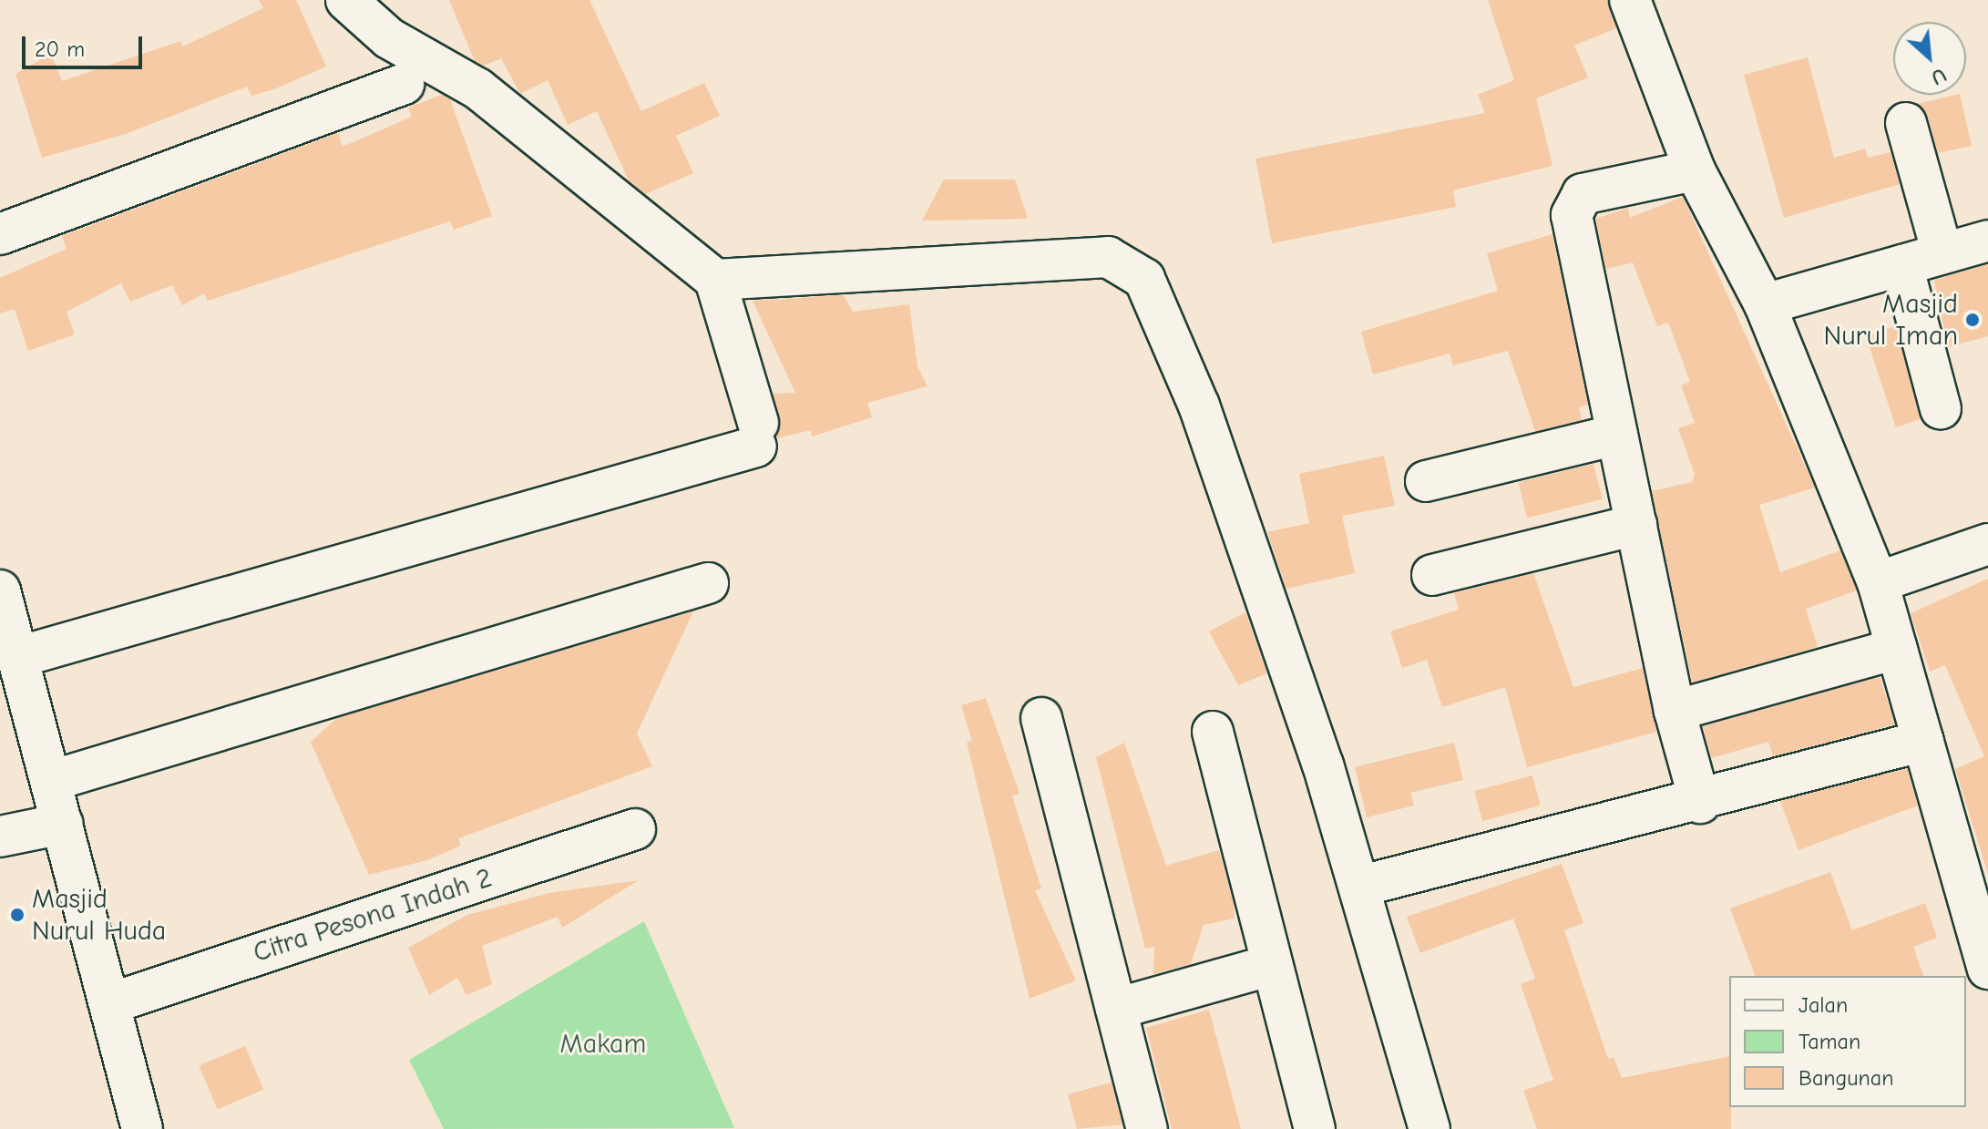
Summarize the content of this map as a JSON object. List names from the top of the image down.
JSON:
{
  "streets": {
    "street": ["Citra Pesona Indah 2"]
  },
  "parks": ["Makam"],
  "places": ["Masjid Nurul Iman", "Masjid Nurul Huda"],
  "legend": ["Jalan", "Taman", "Bangunan"],
  "scale_bar": "20 m",
  "north": "bottom right"
}
